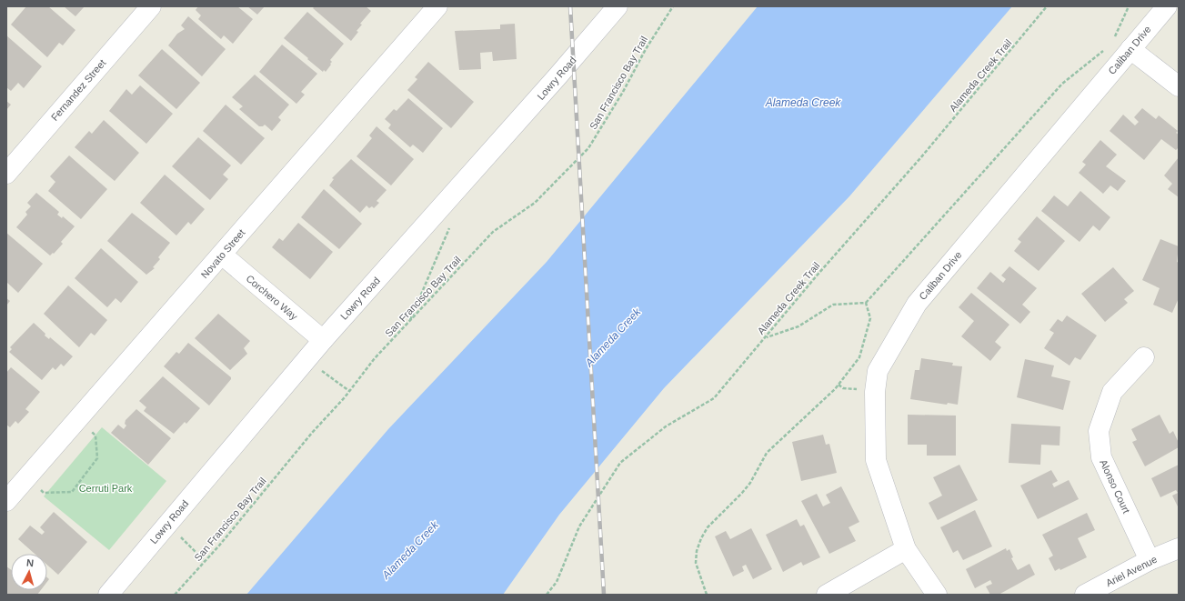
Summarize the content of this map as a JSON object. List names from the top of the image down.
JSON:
{
  "streets": {
    "street": [
      "Caliban Drive",
      "Lowry Road",
      "Fernandez Street",
      "Novato Street",
      "Corchero Way",
      "Alonso Court",
      "Ariel Avenue"
    ],
    "path": ["Alameda Creek Trail", "San Francisco Bay Trail"]
  },
  "crossings": [
    ["Lowry Road", "Corchero Way"],
    ["Novato Street", "Corchero Way"],
    ["Alonso Court", "Ariel Avenue"]
  ],
  "water": ["Alameda Creek"],
  "parks": ["Cerruti Park"],
  "north": "top"
}
